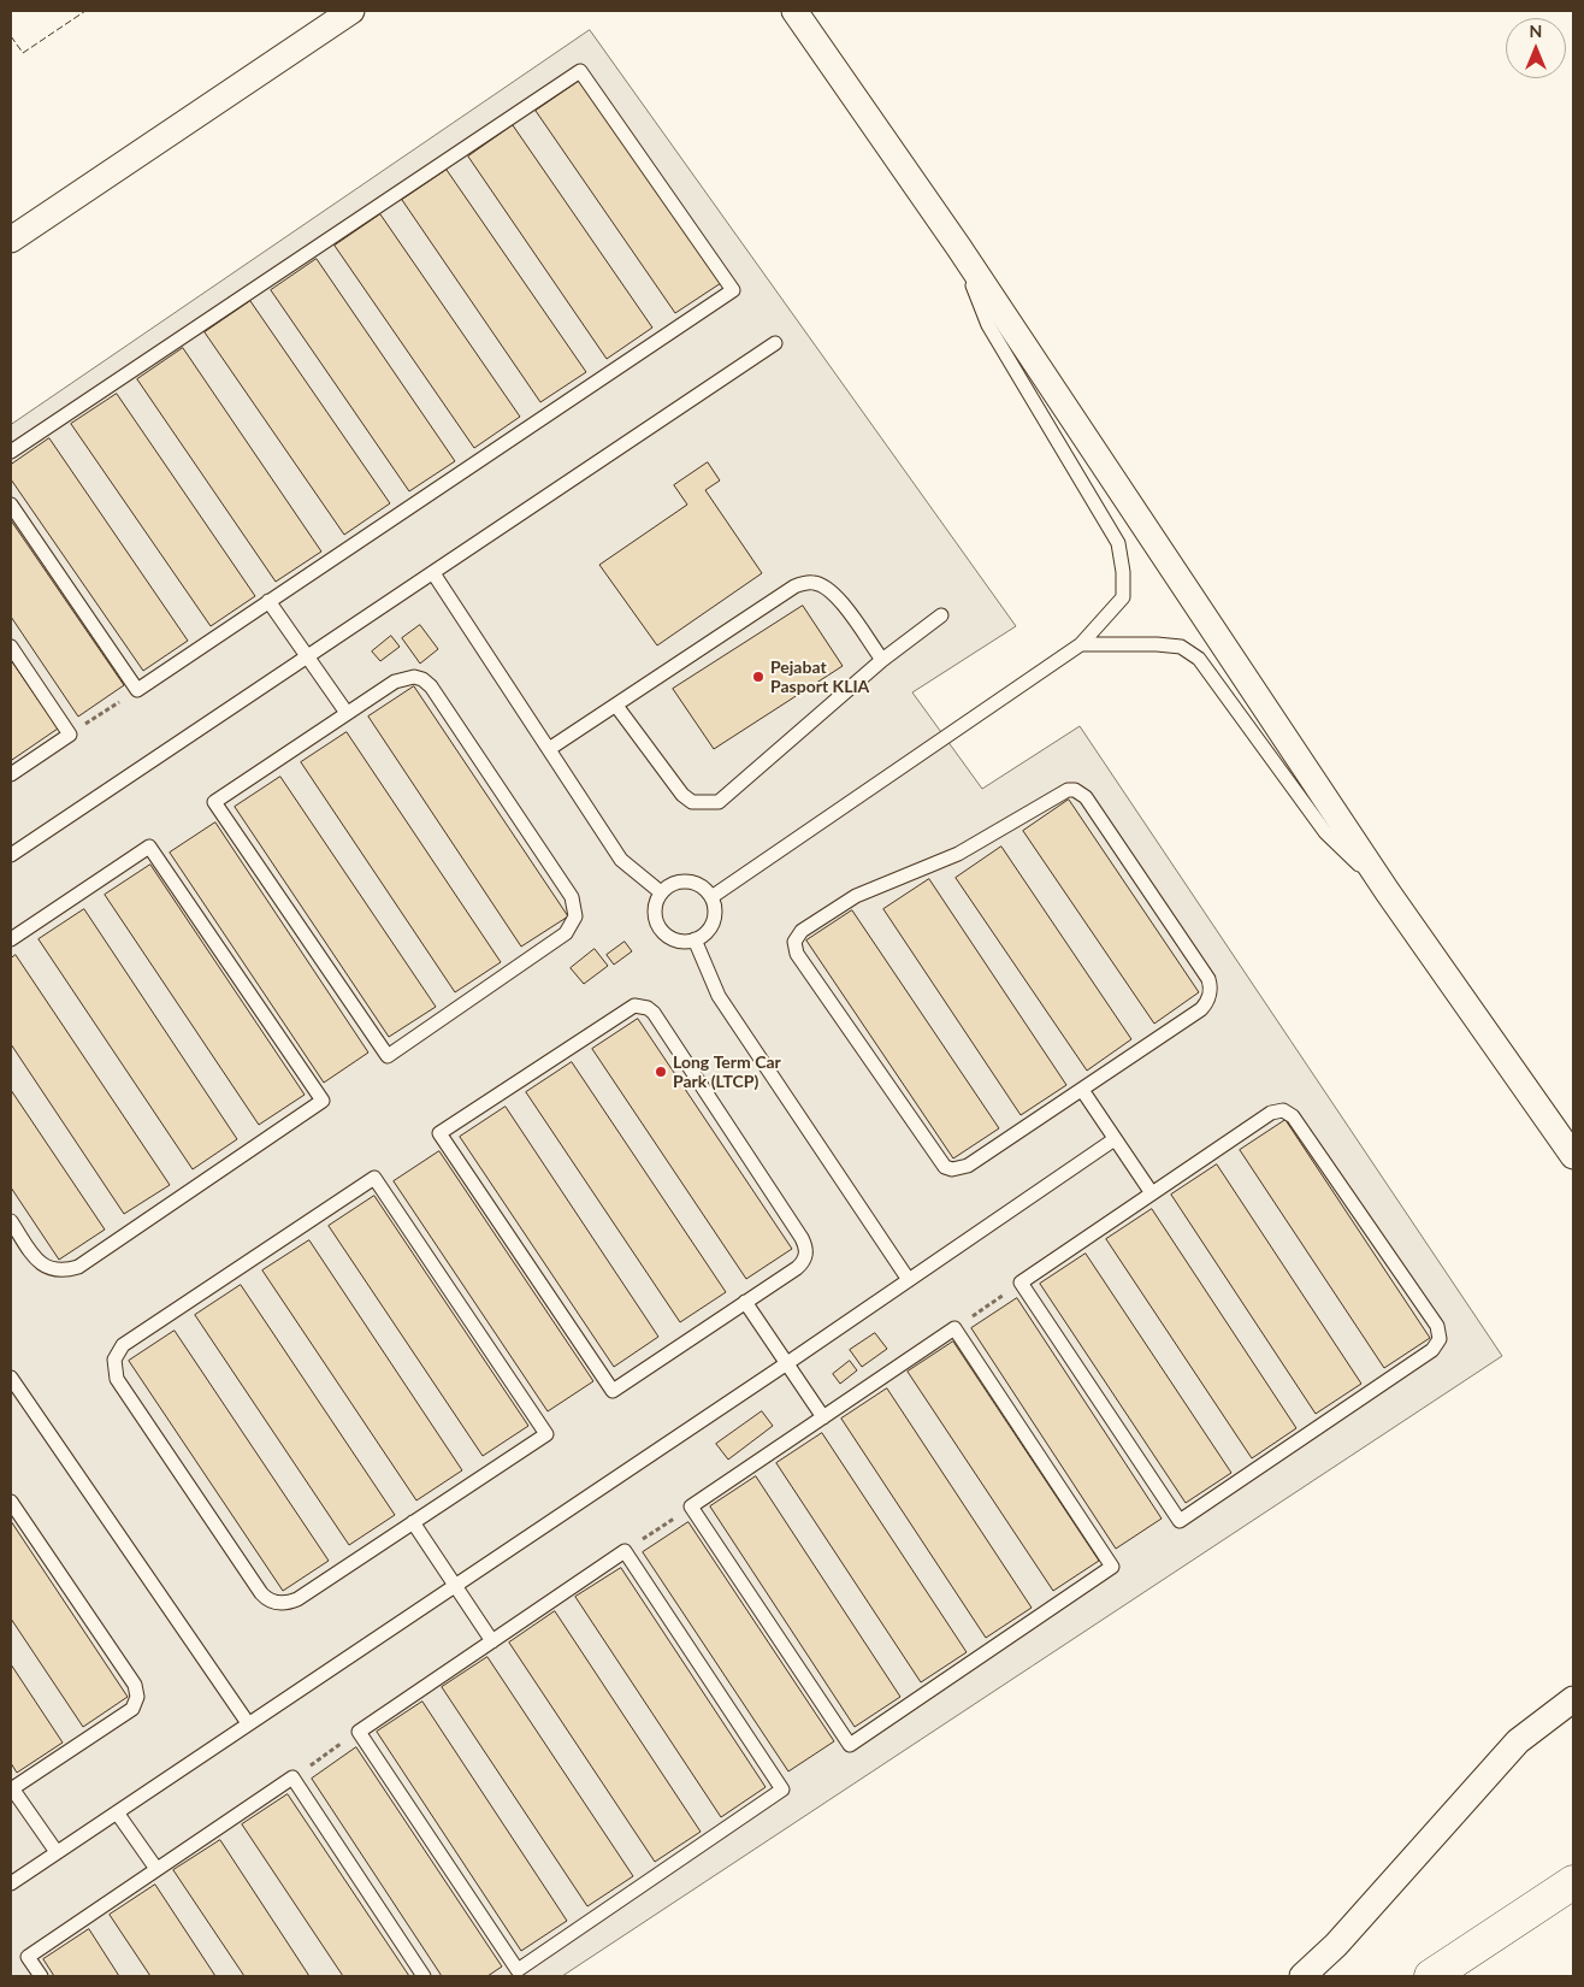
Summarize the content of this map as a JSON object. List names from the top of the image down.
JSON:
{
  "places": ["Pejabat Pasport KLIA", "Long Term Car Park (LTCP)"],
  "north": "top"
}
